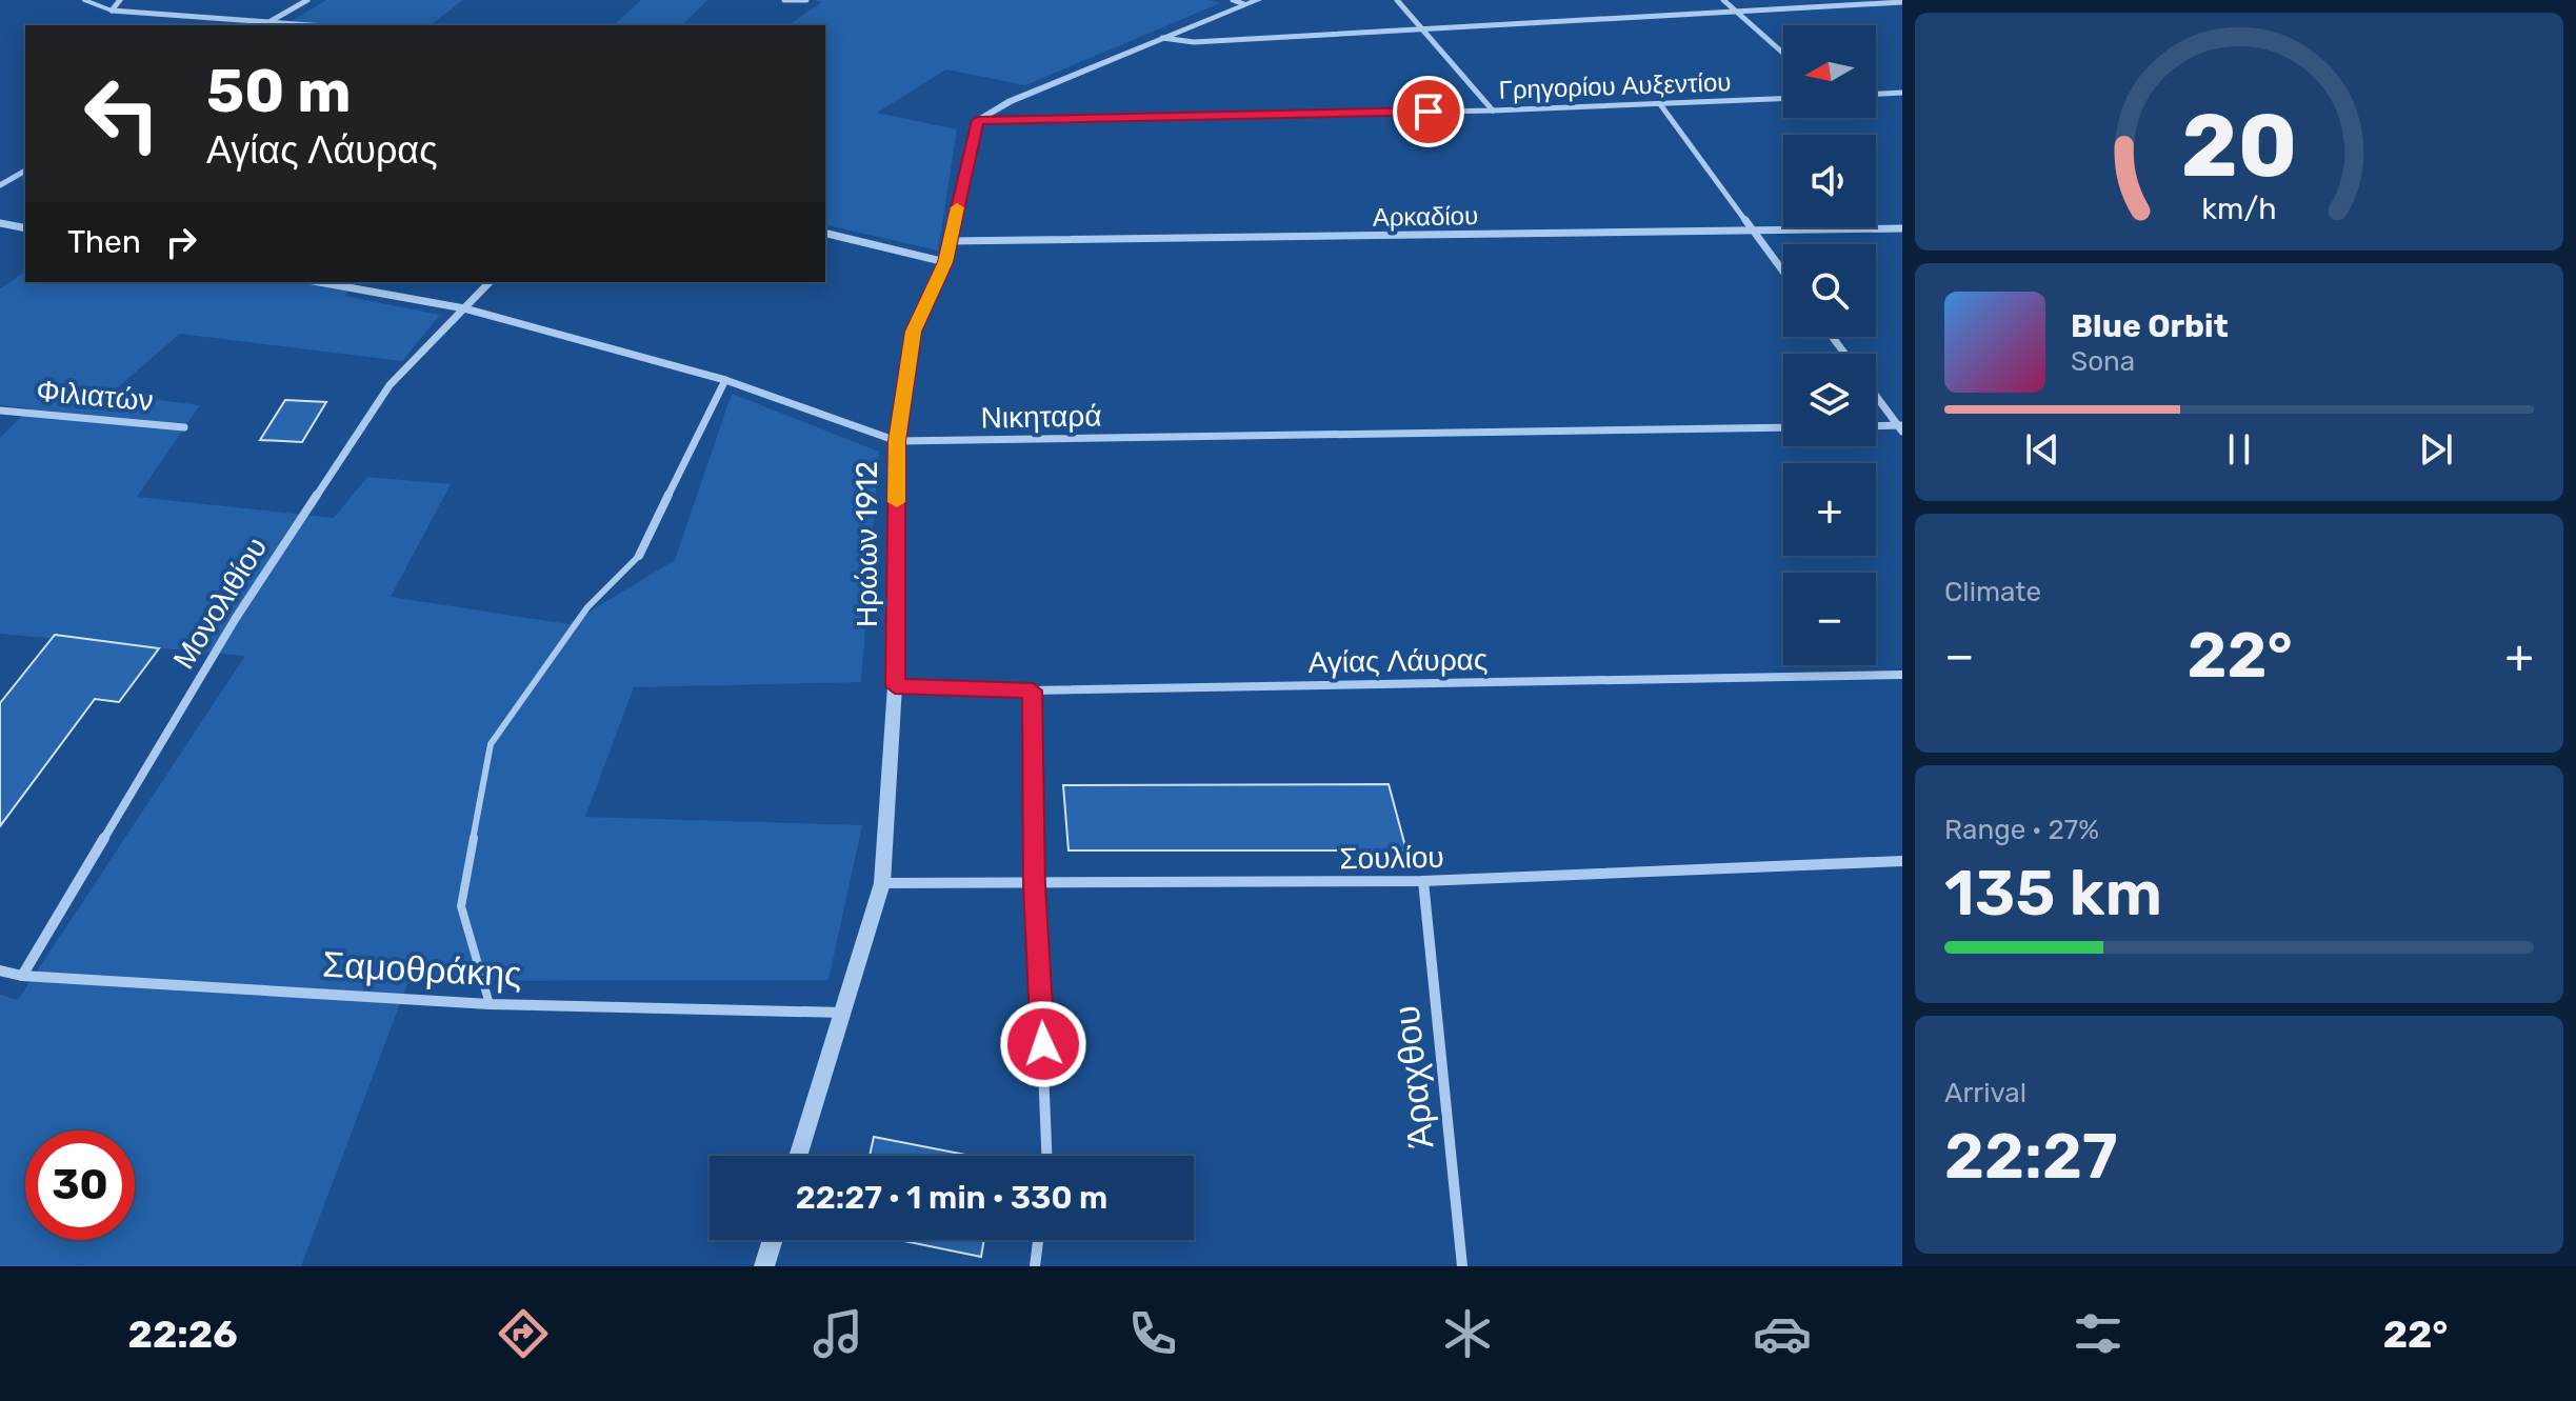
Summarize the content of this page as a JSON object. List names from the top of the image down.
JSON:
{
  "streets": {
    "street": [
      "Γρηγορίου Αυξεντίου",
      "Αρκαδίου",
      "Φιλιατών",
      "Νικηταρά",
      "Ηρώων 1912",
      "Μονολιθίου",
      "Αγίας Λάυρας",
      "Σουλίου",
      "Σαμοθράκης",
      "Άραχθου"
    ]
  },
  "crossings": [
    ["Γρηγορίου Αυξεντίου", "Ηρώων 1912"],
    ["Αρκαδίου", "Ηρώων 1912"],
    ["Νικηταρά", "Ηρώων 1912"],
    ["Νικηταρά", "Μονολιθίου"],
    ["Ηρώων 1912", "Αγίας Λάυρας"],
    ["Ηρώων 1912", "Σουλίου"],
    ["Ηρώων 1912", "Σαμοθράκης"],
    ["Μονολιθίου", "Σαμοθράκης"],
    ["Σουλίου", "Άραχθου"]
  ],
  "north": "left",
  "page": {
    "map_buttons": ["+", "−"],
    "turn": ["50 m", "Αγίας Λάυρας"],
    "then": "Then",
    "song": ["Blue Orbit", "Sona"],
    "tile": [
      "Climate",
      ["Range · 27%", "135 km"],
      ["Arrival", "22:27"]
    ],
    "heat": ["−", "22°", "+"],
    "limit": "30",
    "trip": "22:27 · 1 min · 330 m",
    "tabs": ["22:26", "22°"],
    "gauge": ["20", "km/h"]
  }
}
